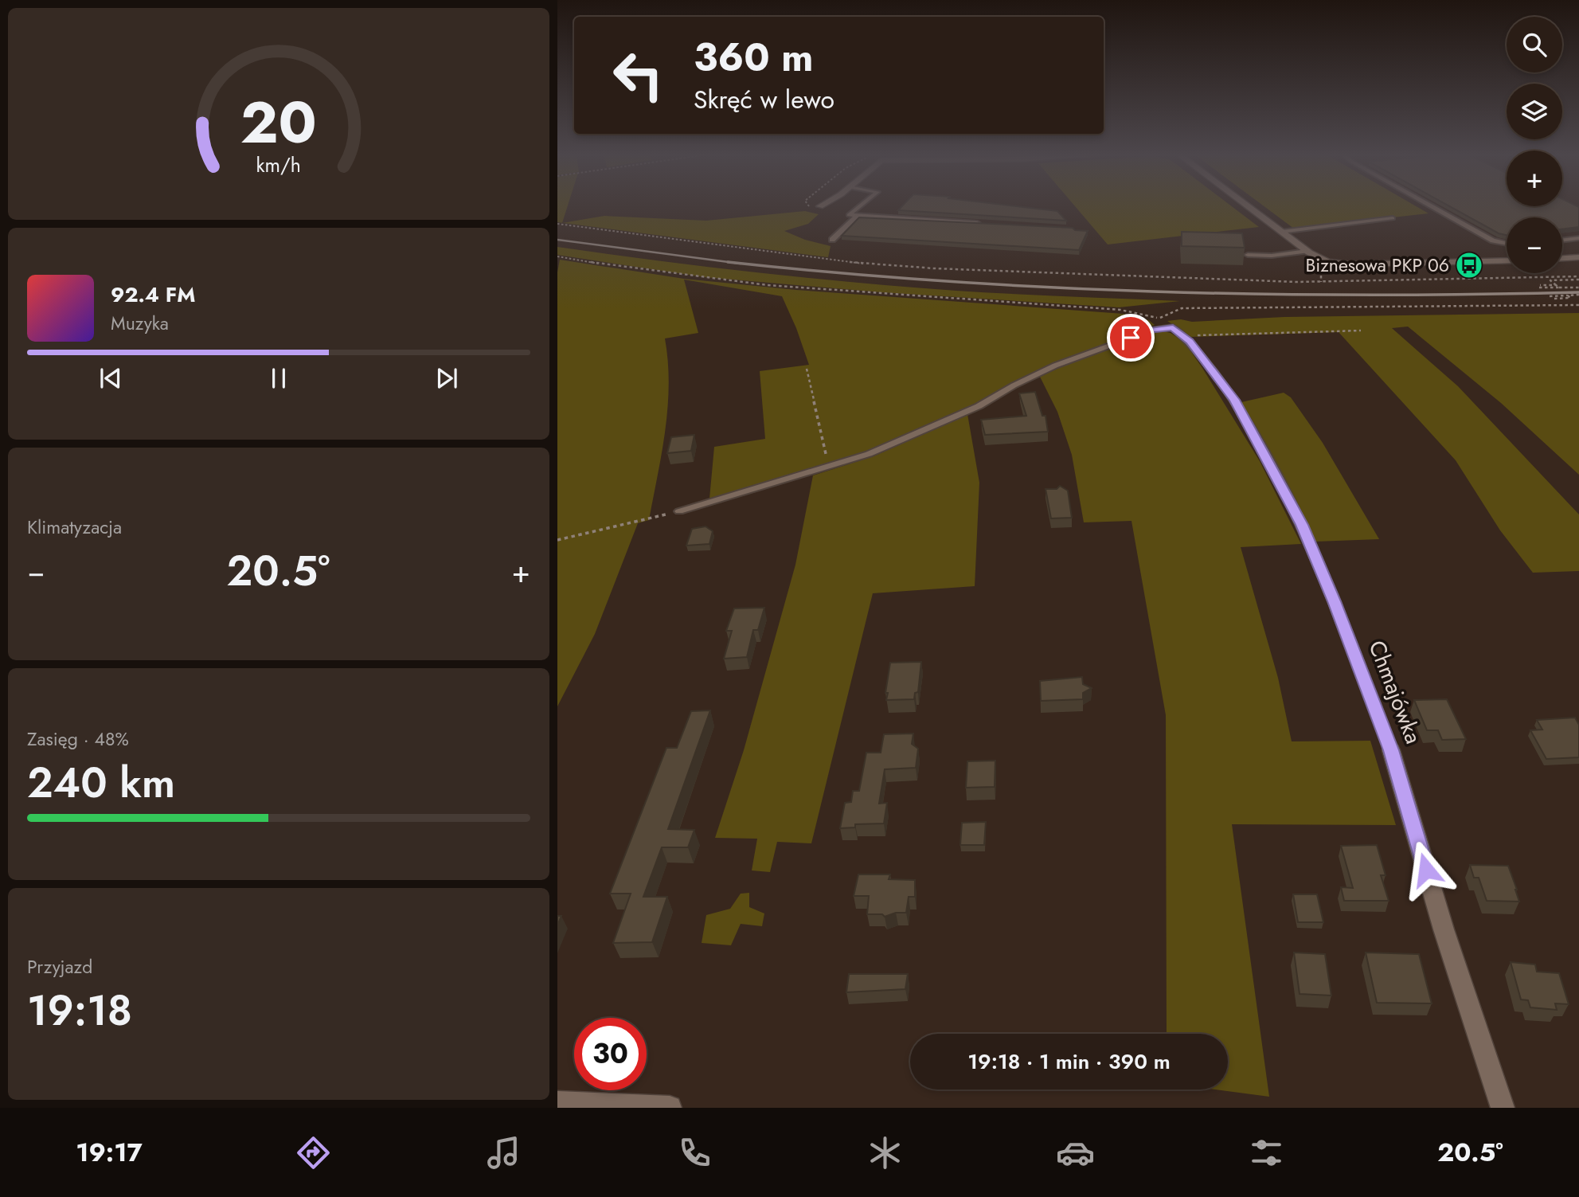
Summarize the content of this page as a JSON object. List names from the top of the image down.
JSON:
{
  "streets": {
    "street": ["Chmajówka"]
  },
  "places": {
    "bus stop": ["Biznesowa PKP 06"]
  },
  "page": {
    "map_buttons": ["+", "−"],
    "turn": ["360 m", "Skręć w lewo"],
    "song": ["92.4 FM", "Muzyka"],
    "tile": [
      "Klimatyzacja",
      ["Zasięg · 48%", "240 km"],
      ["Przyjazd", "19:18"]
    ],
    "heat": ["−", "20.5°", "+"],
    "limit": "30",
    "trip": "19:18 · 1 min · 390 m",
    "tabs": ["19:17", "20.5°"],
    "gauge": ["20", "km/h"]
  }
}
